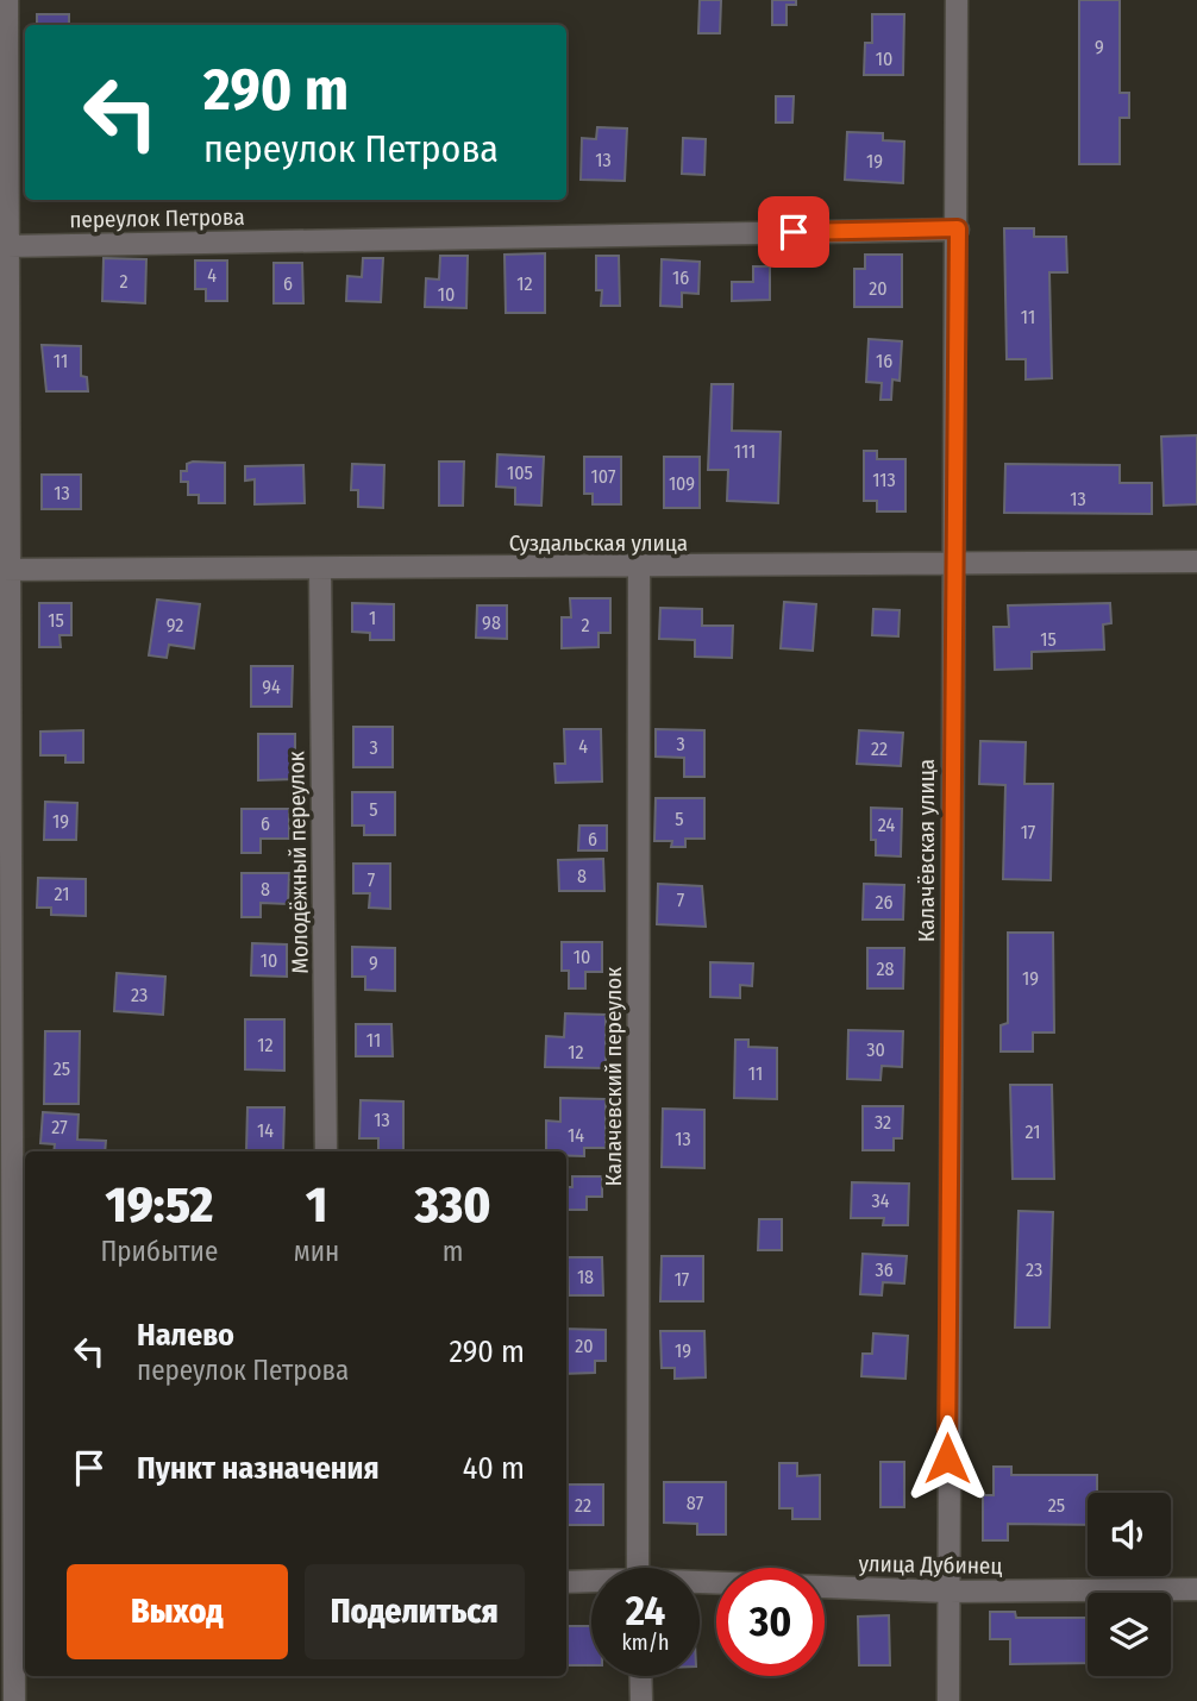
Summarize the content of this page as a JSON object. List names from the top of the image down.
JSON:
{
  "streets": {
    "street": [
      "переулок Петрова",
      "Суздальская улица",
      "Калачёвская улица",
      "Молодёжный переулок",
      "Калачевский переулок",
      "улица Дубинец"
    ]
  },
  "crossings": [
    ["переулок Петрова", "Калачёвская улица"],
    ["Суздальская улица", "Калачёвская улица"],
    ["Суздальская улица", "Молодёжный переулок"],
    ["Суздальская улица", "Калачевский переулок"],
    ["Калачёвская улица", "улица Дубинец"]
  ],
  "house_numbers": [
    "9",
    "10",
    "13",
    "19",
    "4",
    "16",
    "2",
    "6",
    "12",
    "20",
    "10",
    "11",
    "11",
    "16",
    "111",
    "105",
    "107",
    "113",
    "109",
    "13",
    "13",
    "1",
    "15",
    "98",
    "92",
    "2",
    "15",
    "94",
    "3",
    "4",
    "3",
    "22",
    "5",
    "5",
    "19",
    "6",
    "24",
    "17",
    "6",
    "8",
    "7",
    "8",
    "21",
    "7",
    "26",
    "10",
    "10",
    "9",
    "28",
    "19",
    "23",
    "11",
    "12",
    "30",
    "12",
    "25",
    "11",
    "13",
    "32",
    "27",
    "14",
    "21",
    "14",
    "13",
    "34",
    "36",
    "23",
    "18",
    "17",
    "20",
    "19",
    "87",
    "22",
    "25"
  ],
  "page": {
    "turn": ["290 m", "переулок Петрова"],
    "eta": [
      "19:52",
      "Прибытие",
      "1",
      "мин",
      "330",
      "m"
    ],
    "list": [
      {
        "name": "Налево",
        "note": "переулок Петрова",
        "value": "290 m"
      },
      {
        "name": "Пункт назначения",
        "value": "40 m"
      }
    ],
    "buttons": ["Выход", "Поделиться"],
    "speed": "24 km/h",
    "limit": "30"
  }
}
